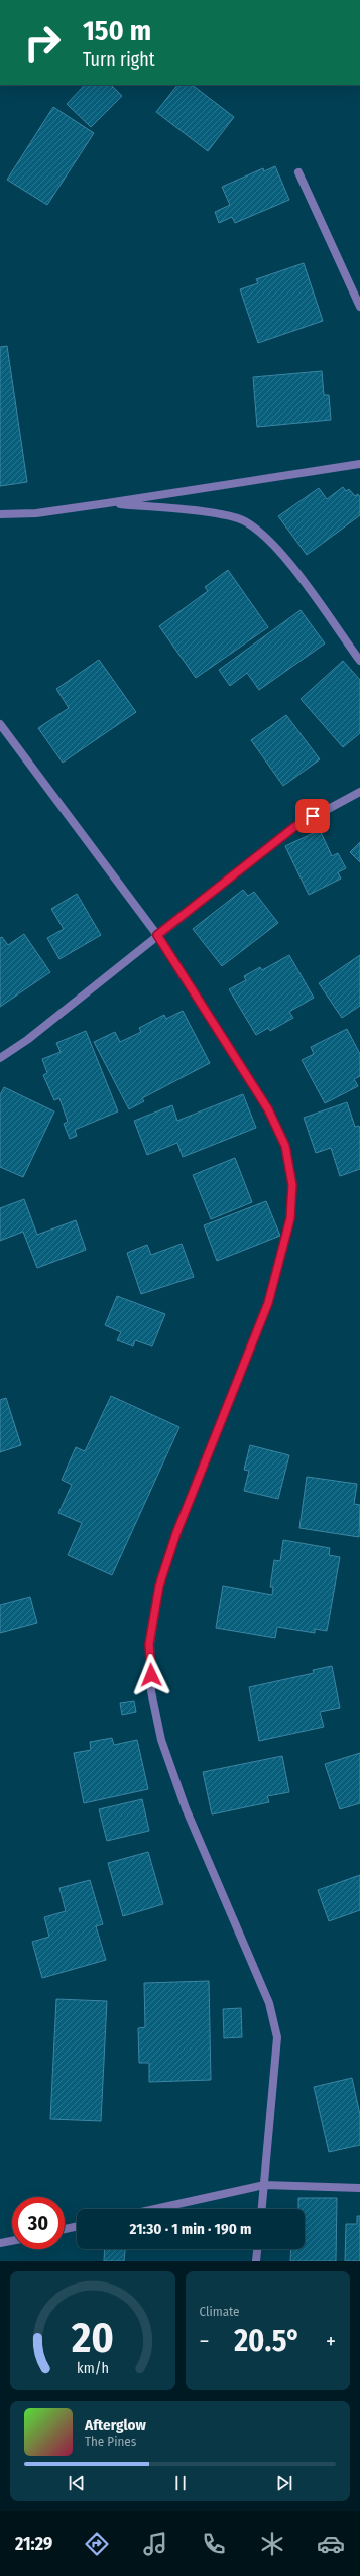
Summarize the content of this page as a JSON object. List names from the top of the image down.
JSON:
{
  "page": {
    "turn": ["150 m", "Turn right"],
    "limit": "30",
    "trip": "21:30 · 1 min · 190 m",
    "tile": "Climate",
    "heat": ["−", "20.5°", "+"],
    "song": ["Afterglow", "The Pines"],
    "tabs": "21:29",
    "gauge": ["20", "km/h"]
  }
}
